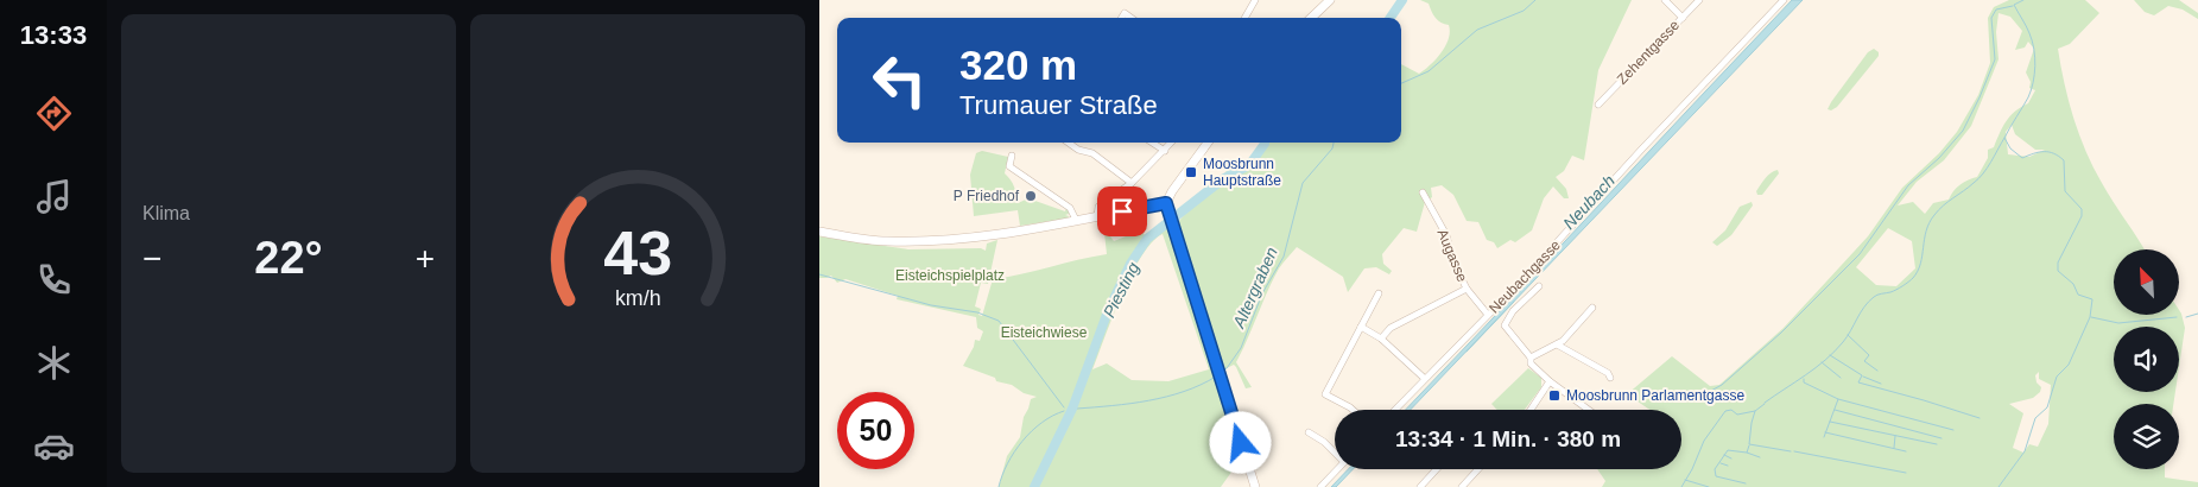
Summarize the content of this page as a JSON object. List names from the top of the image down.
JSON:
{
  "streets": {
    "street": ["Zehentgasse", "Augasse", "Neubachgasse"]
  },
  "crossings": [
    ["Augasse", "Neubachgasse"]
  ],
  "water": ["Neubach", "Altergraben", "Piesting"],
  "parks": ["Eisteichspielplatz", "Eisteichwiese"],
  "places": {
    "transit": ["Moosbrunn Hauptstraße", "Moosbrunn Parlamentgasse"],
    "other": ["P Friedhof"]
  },
  "north": "top left",
  "page": {
    "tabs": "13:33",
    "tile": "Klima",
    "turn": ["320 m", "Trumauer Straße"],
    "heat": ["−", "22°", "+"],
    "limit": "50",
    "trip": "13:34 · 1 Min. · 380 m",
    "gauge": ["43", "km/h"]
  }
}
